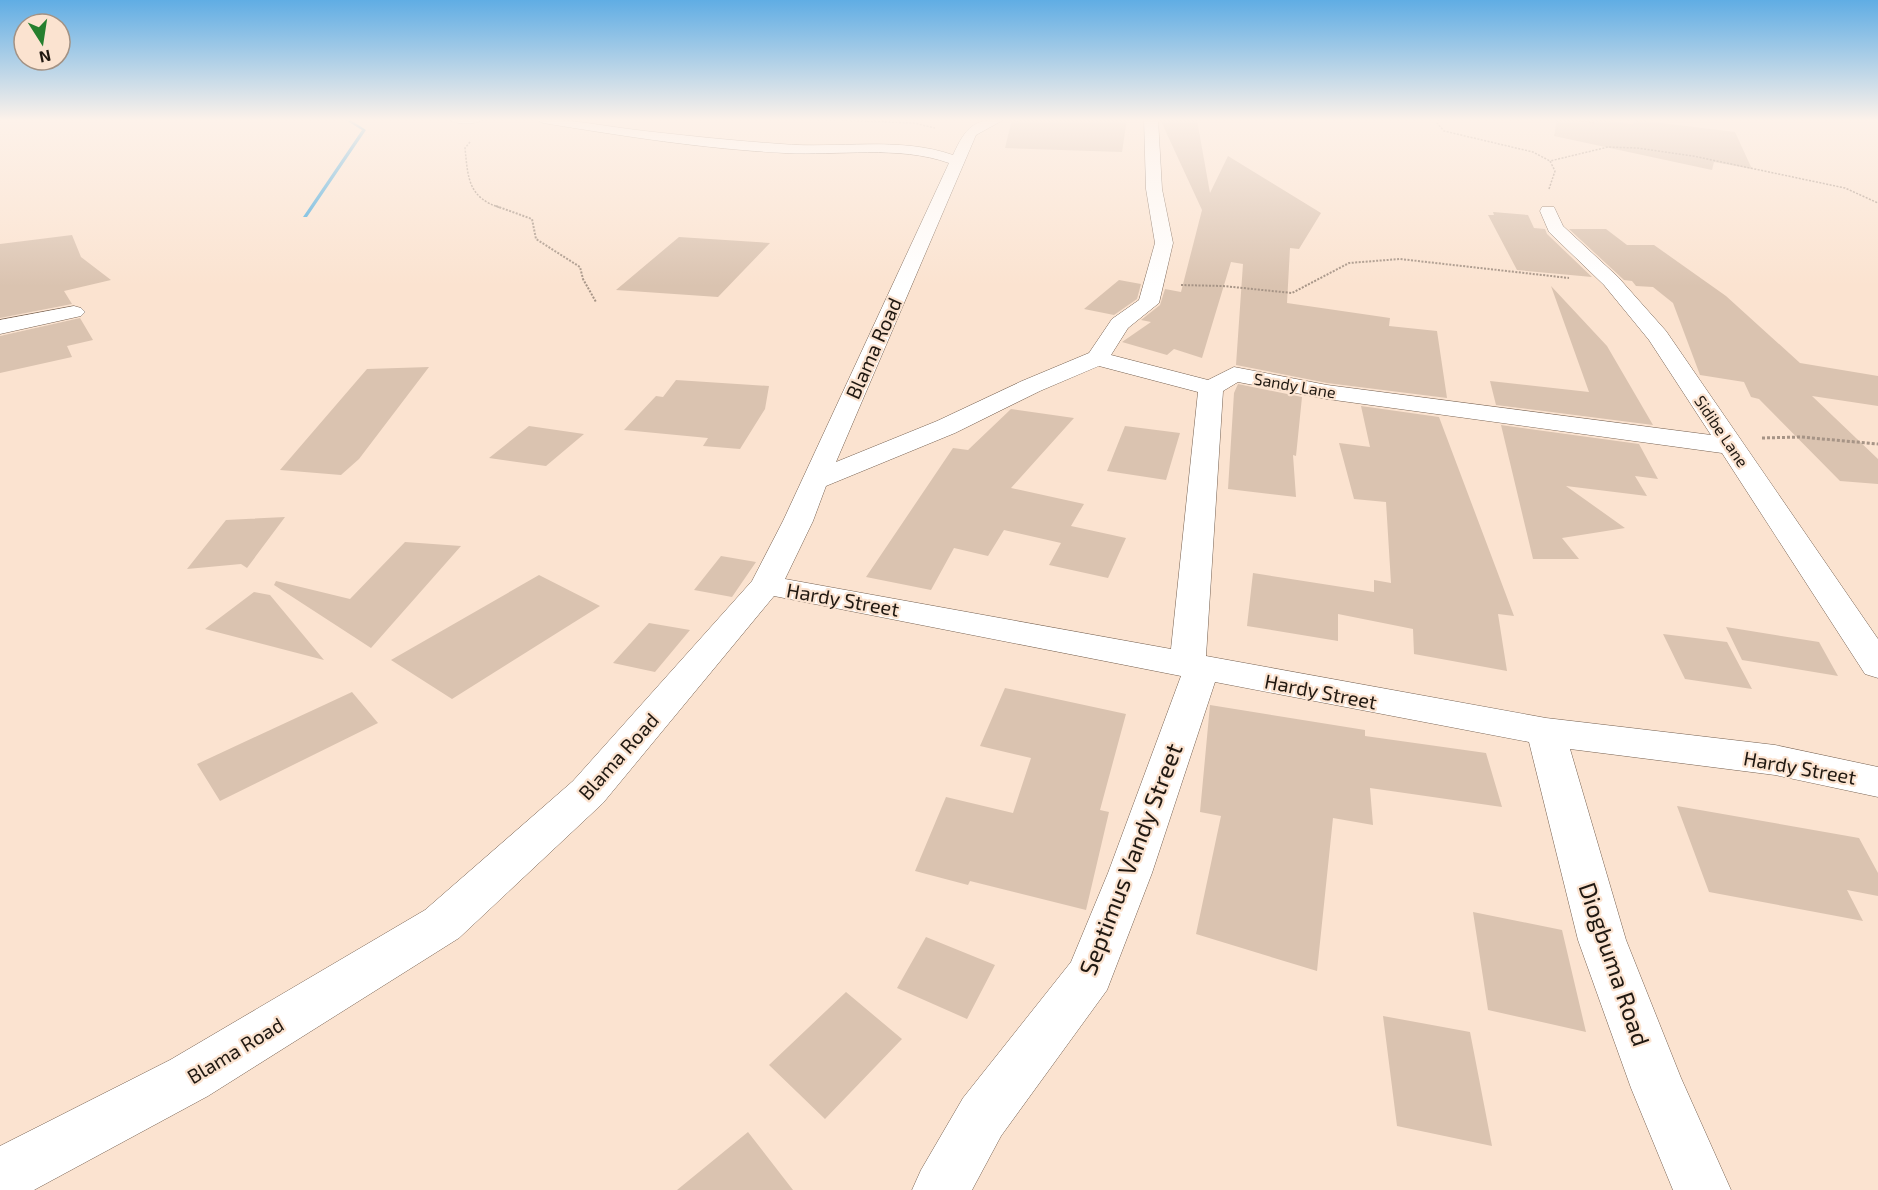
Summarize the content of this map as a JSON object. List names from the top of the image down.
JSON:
{
  "streets": {
    "street": [
      "Blama Road",
      "Sandy Lane",
      "Sidibe Lane",
      "Hardy Street",
      "Septimus Vandy Street",
      "Diogbuma Road"
    ]
  },
  "crossings": [
    ["Blama Road", "Hardy Street"],
    ["Sandy Lane", "Sidibe Lane"],
    ["Sandy Lane", "Septimus Vandy Street"],
    ["Hardy Street", "Septimus Vandy Street"],
    ["Hardy Street", "Diogbuma Road"]
  ],
  "north": "bottom"
}
